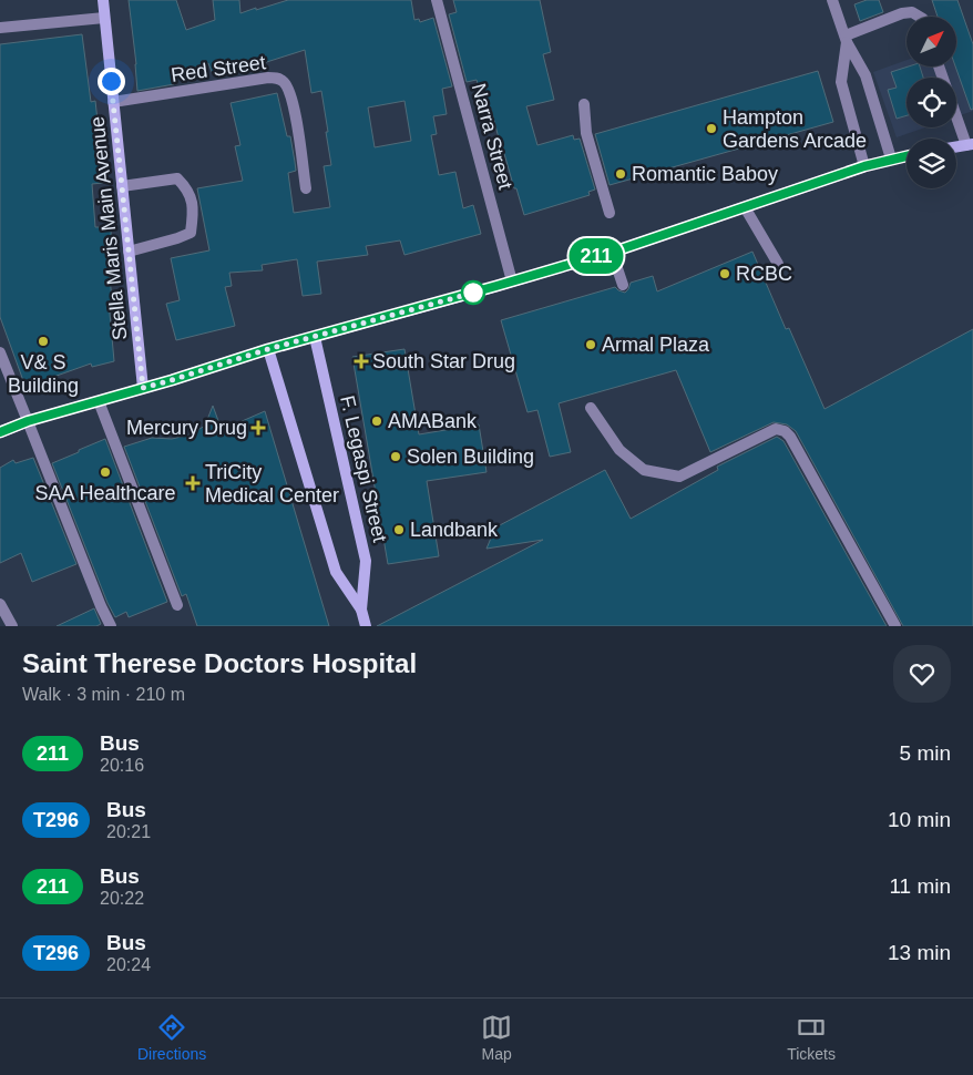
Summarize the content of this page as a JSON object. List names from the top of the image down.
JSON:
{
  "streets": {
    "main road": ["Stella Maris Main Avenue", "F. Legaspi Street"],
    "street": ["Red Street", "Narra Street"]
  },
  "crossings": [
    ["Red Street", "Stella Maris Main Avenue"]
  ],
  "places": {
    "other": [
      "Hampton Gardens Arcade",
      "Romantic Baboy",
      "RCBC",
      "V& S Building",
      "Armal Plaza",
      "AMABank",
      "Solen Building",
      "SAA Healthcare",
      "Landbank"
    ],
    "health": ["South Star Drug", "Mercury Drug", "TriCity Medical Center"]
  },
  "lines": ["bus line 211"],
  "north": "top right",
  "page": {
    "on_map": "211",
    "heading": ["Saint Therese Doctors Hospital", "Walk · 3 min · 210 m"],
    "list": [
      {
        "mark": "211",
        "name": "Bus",
        "note": "20:16",
        "value": "5 min"
      },
      {
        "mark": "T296",
        "name": "Bus",
        "note": "20:21",
        "value": "10 min"
      },
      {
        "mark": "211",
        "name": "Bus",
        "note": "20:22",
        "value": "11 min"
      },
      {
        "mark": "T296",
        "name": "Bus",
        "note": "20:24",
        "value": "13 min"
      }
    ],
    "tabs": ["Directions", "Map", "Tickets"]
  }
}
